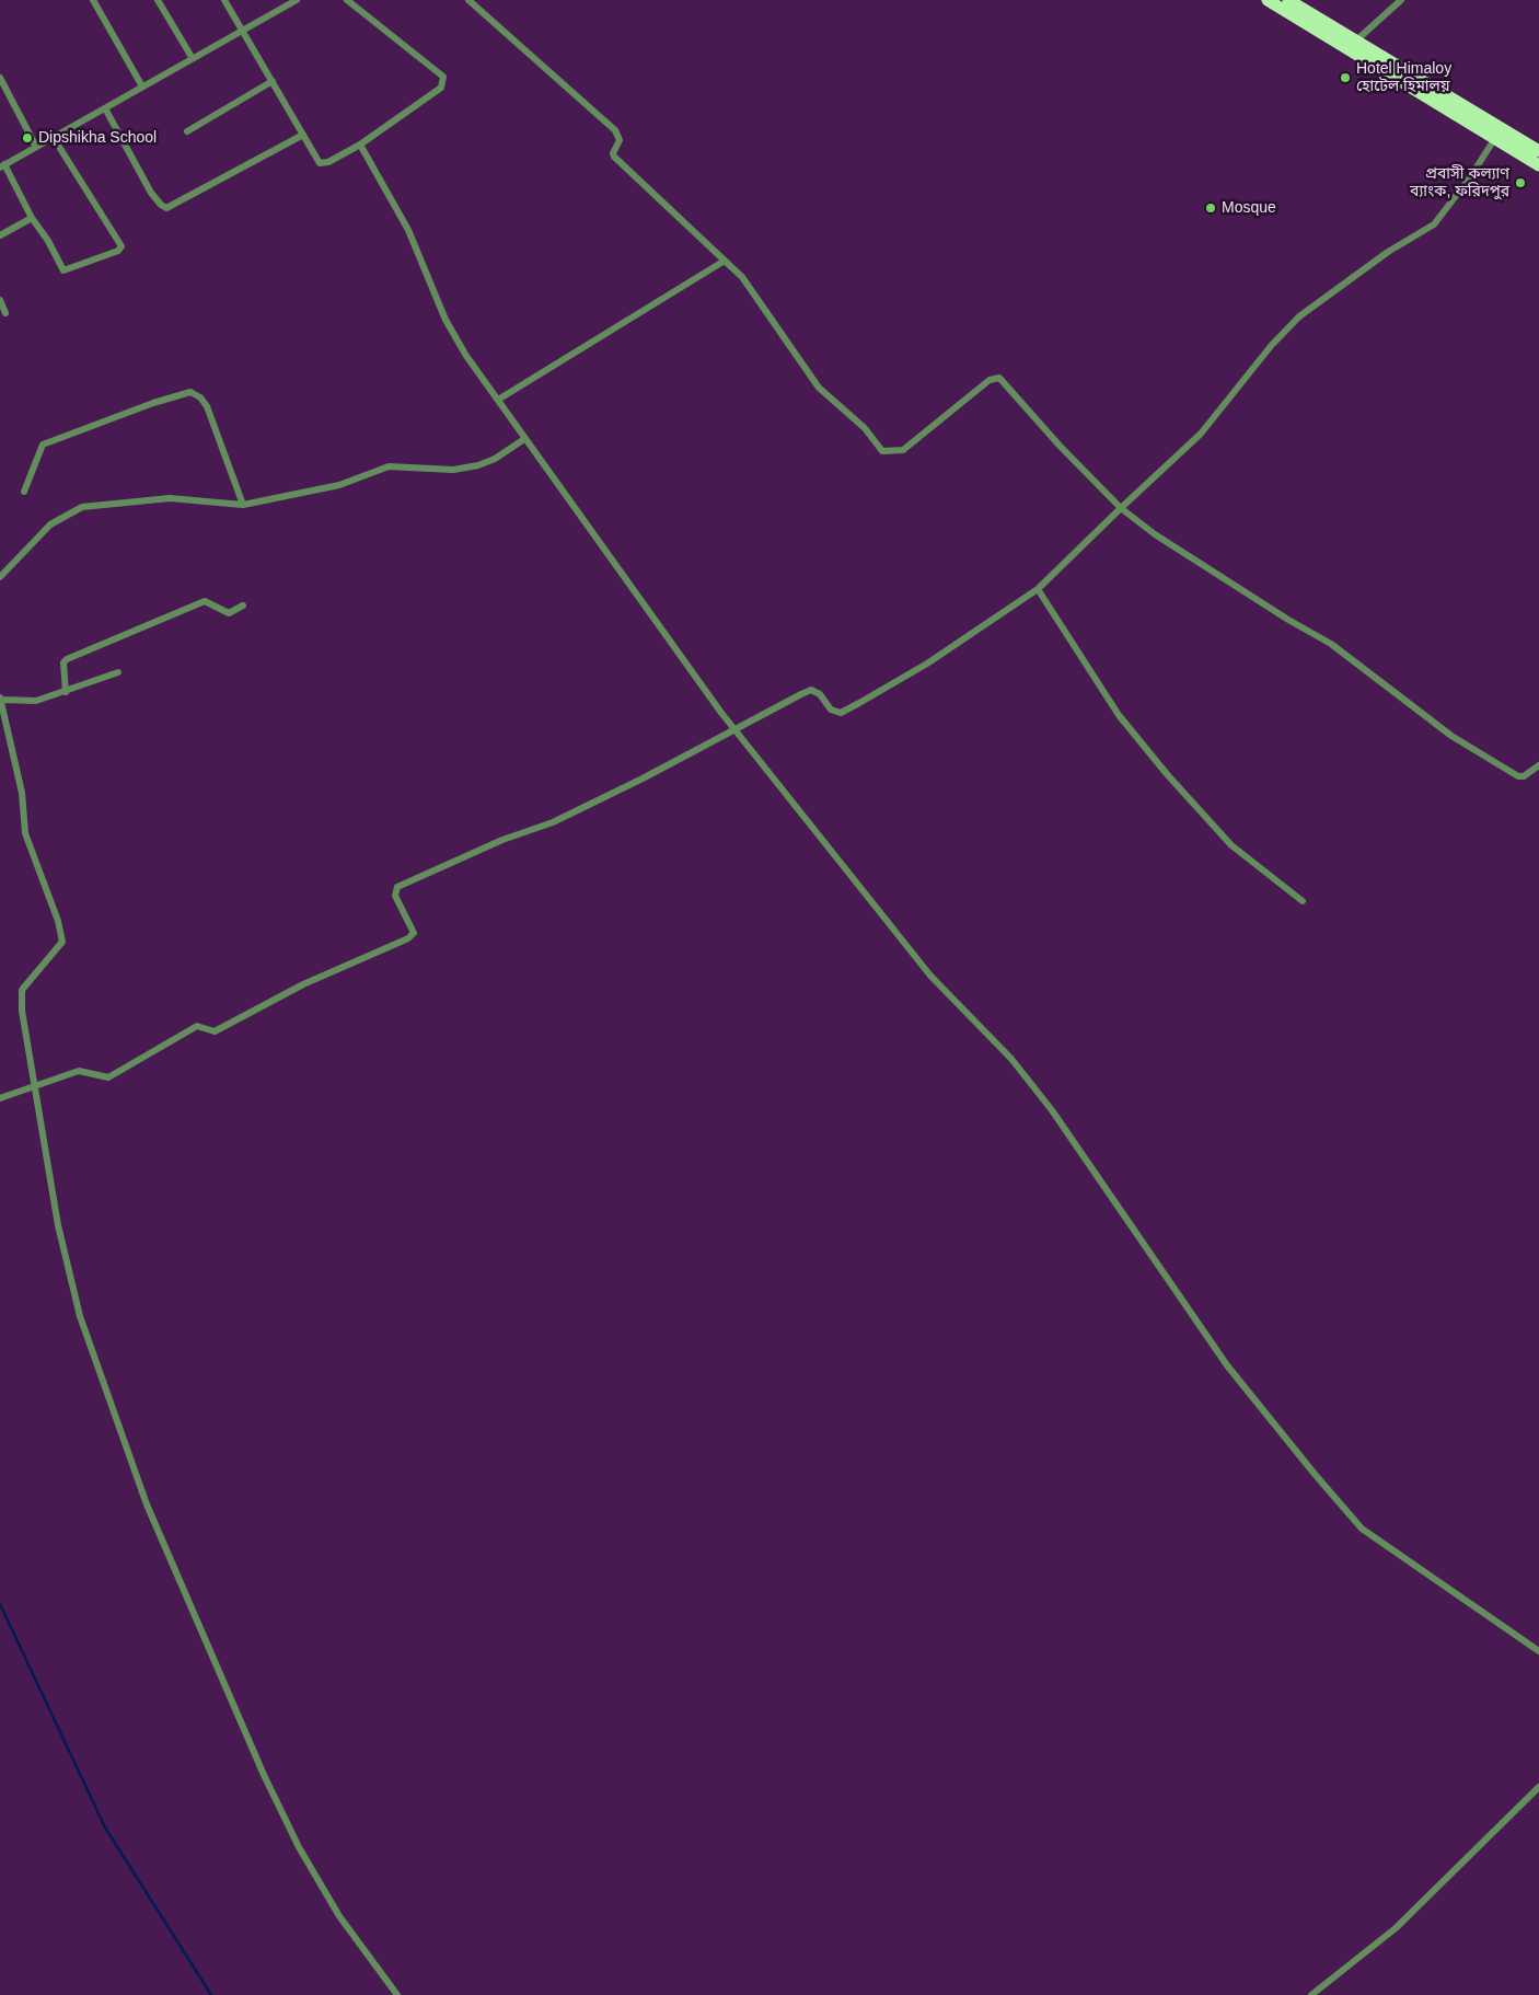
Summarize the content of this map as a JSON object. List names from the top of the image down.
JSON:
{
  "places": [
    "Hotel Himaloy হোটেল হিমালয়",
    "Dipshikha School",
    "প্রবাসী কল্যাণ ব্যাংক, ফরিদপুর",
    "Mosque"
  ]
}
